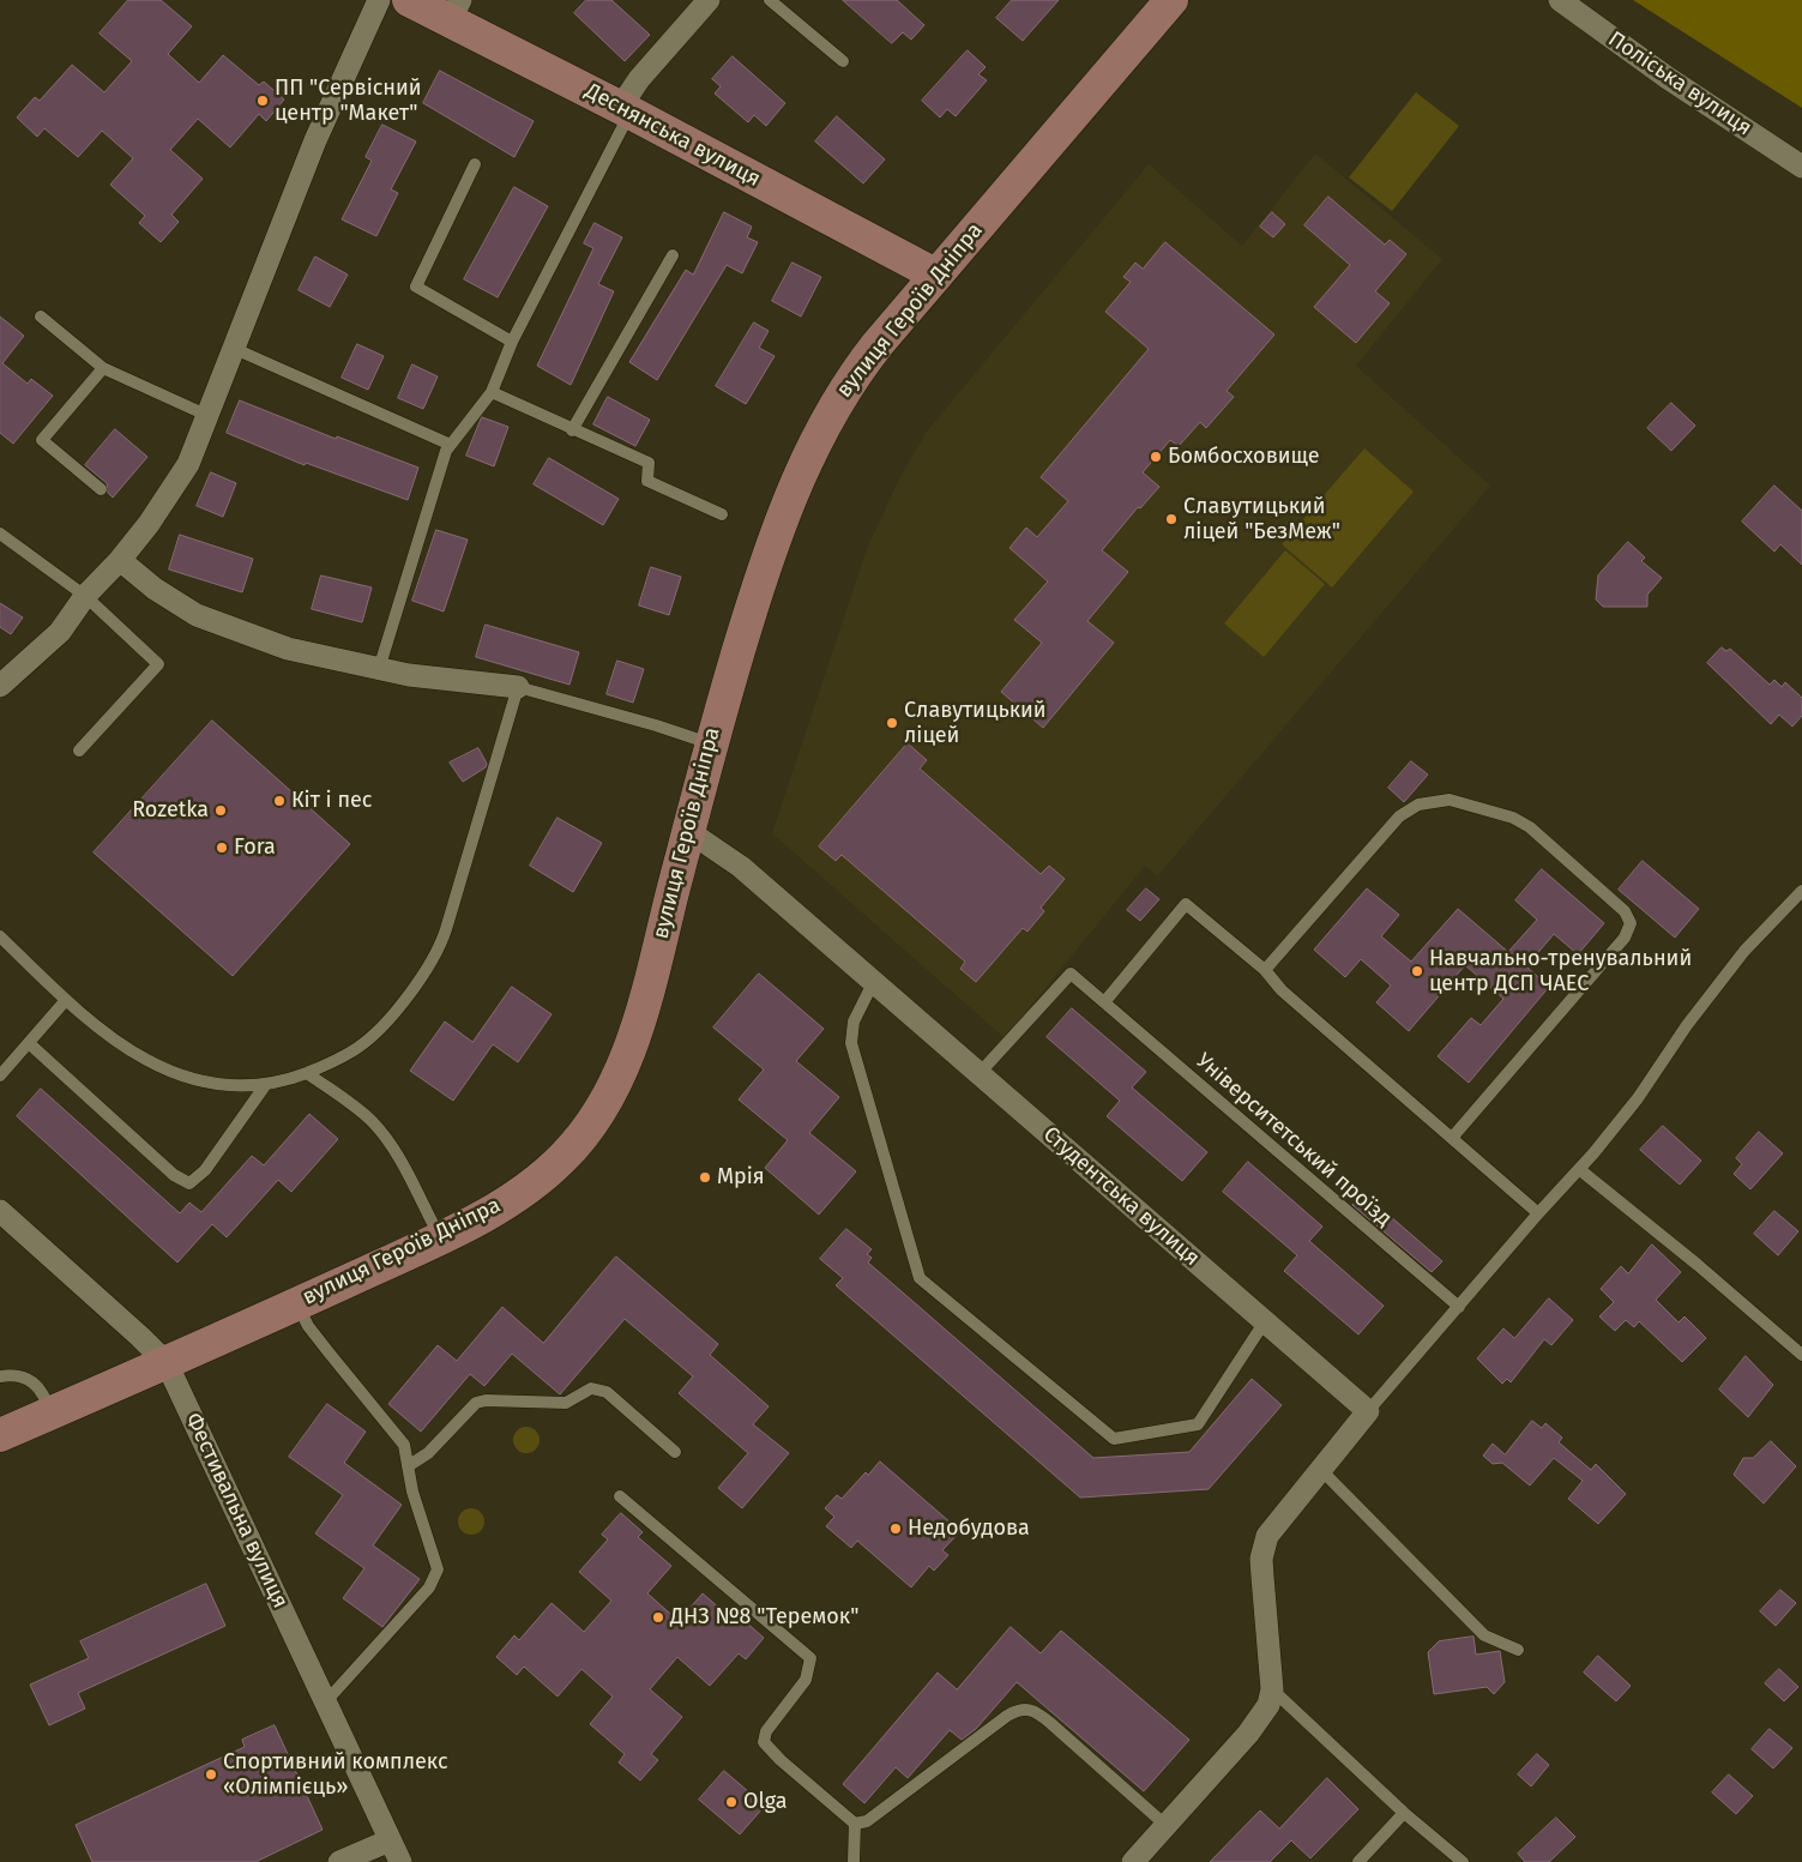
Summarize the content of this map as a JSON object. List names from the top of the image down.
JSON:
{
  "streets": {
    "street": [
      "Поліська вулиця",
      "Деснянська вулиця",
      "вулиця Героїв Дніпра",
      "Студентська вулиця",
      "Фестивальна вулиця"
    ],
    "lane": ["Університетський проїзд"]
  },
  "crossings": [
    ["Деснянська вулиця", "вулиця Героїв Дніпра"],
    ["вулиця Героїв Дніпра", "Студентська вулиця"],
    ["вулиця Героїв Дніпра", "Фестивальна вулиця"],
    ["Університетський проїзд", "Студентська вулиця"]
  ],
  "places": [
    "ПП \"Сервісний центр \"Макет\"",
    "Бомбосховище",
    "Славутицький ліцей \"БезМеж\"",
    "Славутицький ліцей",
    "Кіт і пес",
    "Rozetka",
    "Fora",
    "Навчально-тренувальний центр ДСП ЧАЕС",
    "Мрiя",
    "Недобудова",
    "ДНЗ №8 \"Теремок\"",
    "Спортивний комплекс «Олімпієць»",
    "Olga"
  ]
}
